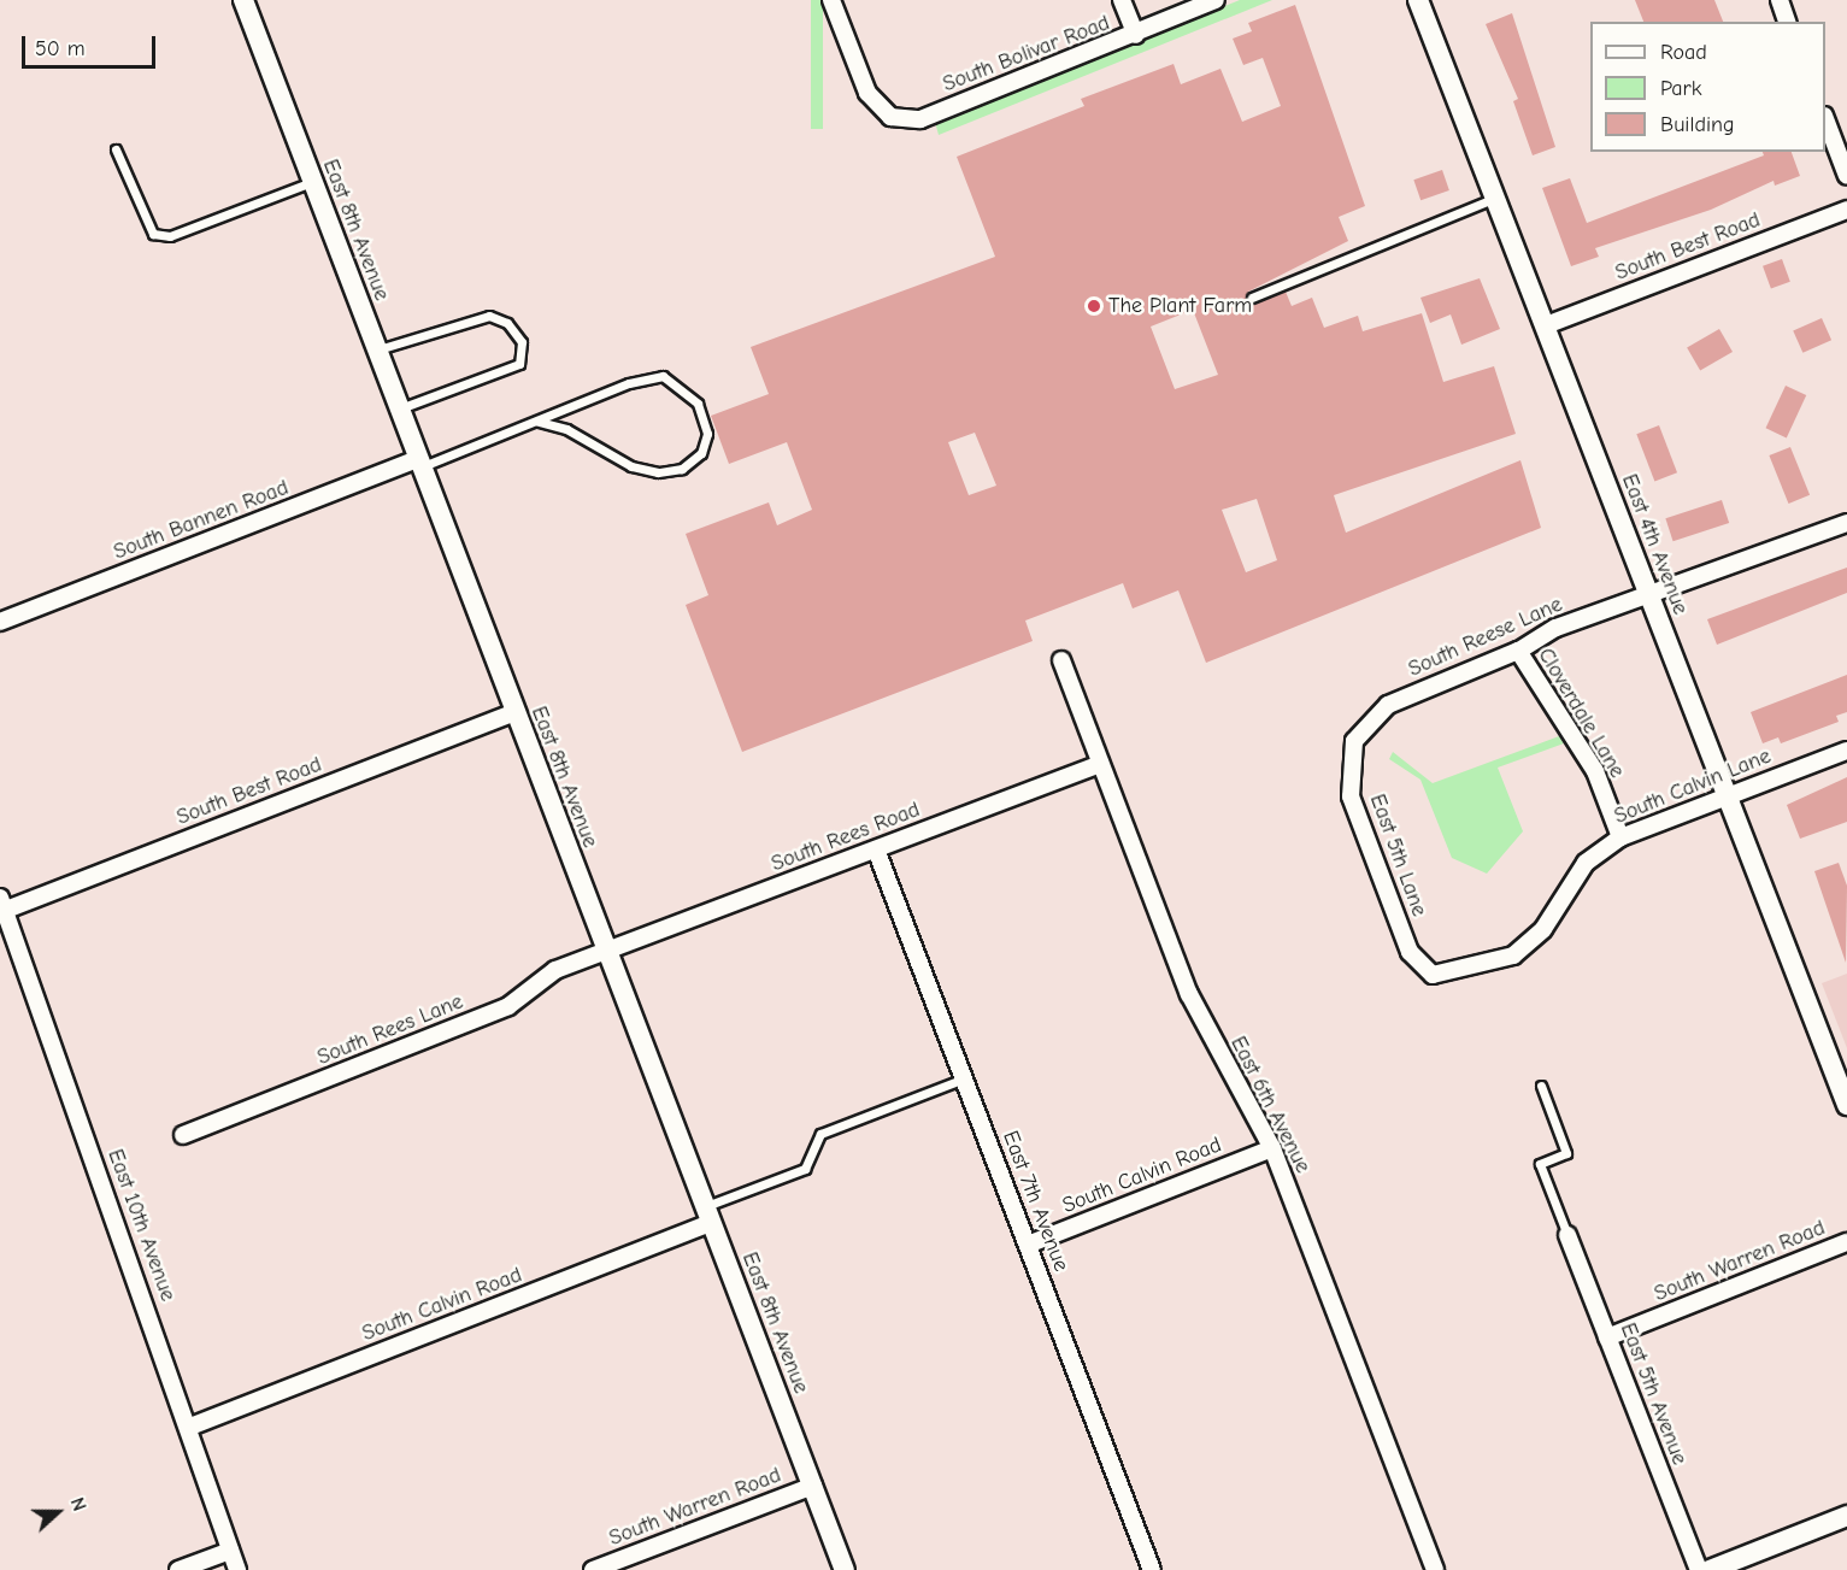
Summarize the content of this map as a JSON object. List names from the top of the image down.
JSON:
{
  "streets": {
    "street": [
      "South Bolivar Road",
      "East 8th Avenue",
      "South Best Road",
      "South Bannen Road",
      "East 4th Avenue",
      "South Reese Lane",
      "Cloverdale Lane",
      "South Calvin Lane",
      "South Rees Road",
      "East 5th Lane",
      "South Rees Lane",
      "East 6th Avenue",
      "South Calvin Road",
      "East 7th Avenue",
      "East 10th Avenue",
      "South Warren Road",
      "East 5th Avenue"
    ]
  },
  "crossings": [
    ["East 8th Avenue", "South Best Road"],
    ["East 8th Avenue", "South Bannen Road"],
    ["East 8th Avenue", "South Rees Road"],
    ["East 8th Avenue", "South Rees Lane"],
    ["East 8th Avenue", "South Calvin Road"],
    ["East 8th Avenue", "South Warren Road"],
    ["South Best Road", "East 4th Avenue"],
    ["South Best Road", "East 10th Avenue"],
    ["East 4th Avenue", "South Reese Lane"],
    ["East 4th Avenue", "South Calvin Lane"],
    ["South Reese Lane", "Cloverdale Lane"],
    ["South Reese Lane", "East 5th Lane"],
    ["Cloverdale Lane", "South Calvin Lane"],
    ["South Calvin Lane", "East 5th Lane"],
    ["South Rees Road", "South Rees Lane"],
    ["South Rees Road", "East 6th Avenue"],
    ["South Rees Road", "East 7th Avenue"],
    ["East 6th Avenue", "South Calvin Road"],
    ["South Calvin Road", "East 7th Avenue"],
    ["South Calvin Road", "East 10th Avenue"],
    ["South Warren Road", "East 5th Avenue"]
  ],
  "places": ["The Plant Farm"],
  "legend": ["Road", "Park", "Building"],
  "scale_bar": "50 m",
  "north": "right"
}
